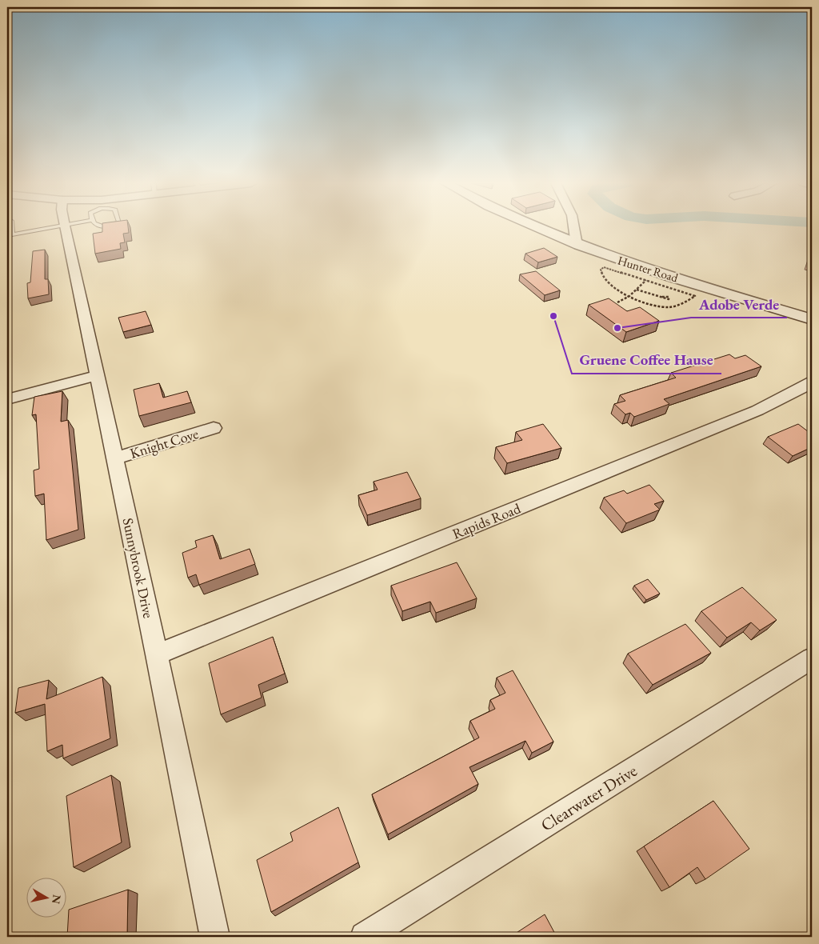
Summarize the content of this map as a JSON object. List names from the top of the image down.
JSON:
{
  "streets": {
    "street": [
      "Hunter Road",
      "Knight Cove",
      "Rapids Road",
      "Sunnybrook Drive",
      "Clearwater Drive"
    ]
  },
  "crossings": [
    ["Knight Cove", "Sunnybrook Drive"],
    ["Rapids Road", "Sunnybrook Drive"]
  ],
  "places": ["Gruene Coffee Hause", "Adobe Verde"],
  "north": "right"
}
